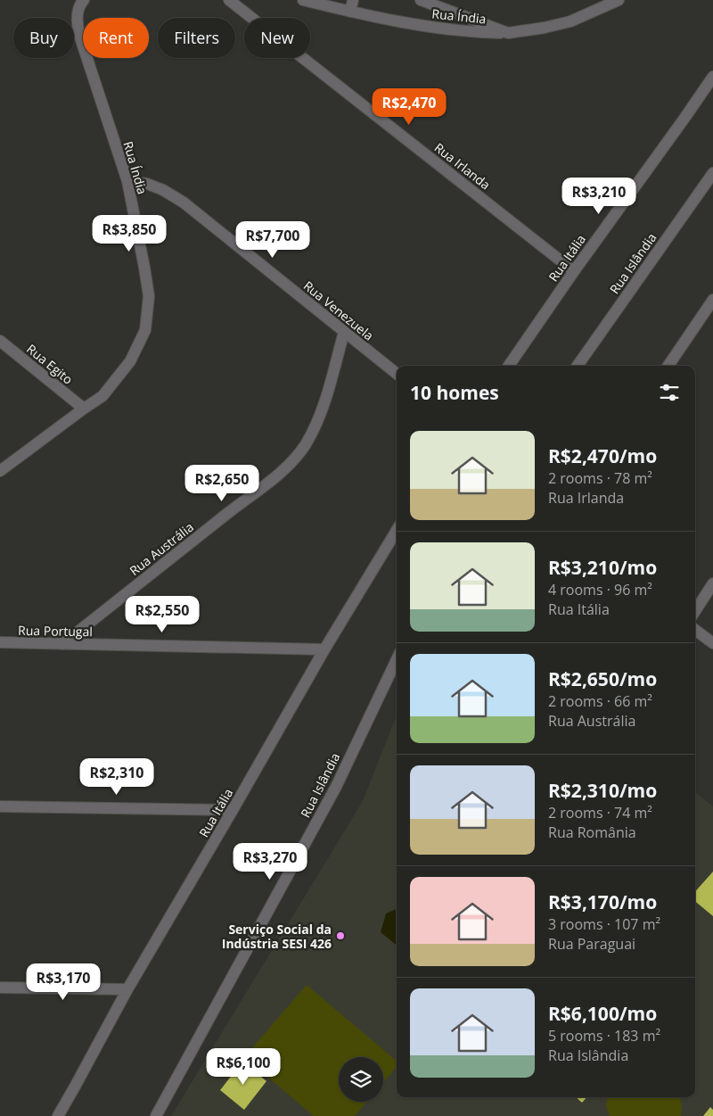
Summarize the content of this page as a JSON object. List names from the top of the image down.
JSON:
{
  "streets": {
    "street": [
      "Rua Índia",
      "Rua Irlanda",
      "Rua Itália",
      "Rua Islândia",
      "Rua Venezuela",
      "Rua Egito",
      "Rua Austrália",
      "Rua Portugal"
    ]
  },
  "crossings": [
    ["Rua Índia", "Rua Venezuela"],
    ["Rua Índia", "Rua Egito"],
    ["Rua Irlanda", "Rua Itália"],
    ["Rua Itália", "Rua Portugal"],
    ["Rua Venezuela", "Rua Austrália"],
    ["Rua Austrália", "Rua Portugal"]
  ],
  "places": ["Serviço Social da Indústria SESI 426"],
  "page": {
    "chip": [
      "Buy",
      "Rent",
      "Filters",
      "New"
    ],
    "price": [
      "R$2,470",
      "R$3,210",
      "R$3,850",
      "R$7,700",
      "R$2,650",
      "R$2,550",
      "R$2,310",
      "R$3,270",
      "R$3,170",
      "R$6,100"
    ],
    "heading": "10 homes",
    "list": [
      {
        "name": "R$2,470/mo",
        "note": "2 rooms · 78 m² · Rua Irlanda"
      },
      {
        "name": "R$3,210/mo",
        "note": "4 rooms · 96 m² · Rua Itália"
      },
      {
        "name": "R$2,650/mo",
        "note": "2 rooms · 66 m² · Rua Austrália"
      },
      {
        "name": "R$2,310/mo",
        "note": "2 rooms · 74 m² · Rua România"
      },
      {
        "name": "R$3,170/mo",
        "note": "3 rooms · 107 m² · Rua Paraguai"
      },
      {
        "name": "R$6,100/mo",
        "note": "5 rooms · 183 m² · Rua Islândia"
      }
    ]
  }
}
